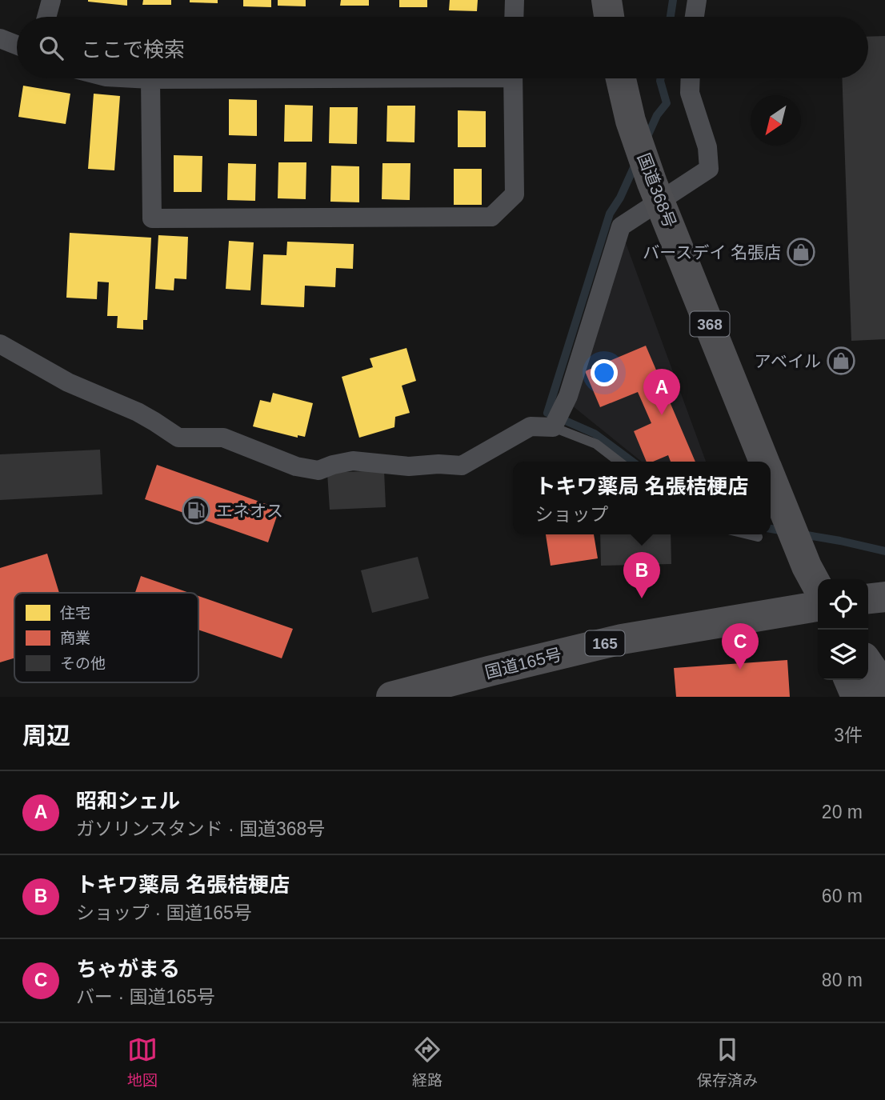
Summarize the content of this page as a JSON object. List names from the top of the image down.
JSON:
{
  "streets": {
    "highway": [
      "国道368号",
      "368",
      "165",
      "国道165号"
    ]
  },
  "places": {
    "shop": ["バースデイ 名張店", "アベイル"],
    "fuel station": ["エネオス"]
  },
  "legend": ["住宅", "商業", "その他"],
  "north": "bottom left",
  "page": {
    "search": "ここで検索",
    "pins": ["A", "B", "C"],
    "popup": ["トキワ薬局 名張桔梗店", "ショップ"],
    "heading": ["周辺", "3件"],
    "list": [
      {
        "mark": "A",
        "name": "昭和シェル",
        "note": "ガソリンスタンド · 国道368号",
        "value": "20 m"
      },
      {
        "mark": "B",
        "name": "トキワ薬局 名張桔梗店",
        "note": "ショップ · 国道165号",
        "value": "60 m"
      },
      {
        "mark": "C",
        "name": "ちゃがまる",
        "note": "バー · 国道165号",
        "value": "80 m"
      }
    ],
    "nav": ["地図", "経路", "保存済み"]
  }
}
